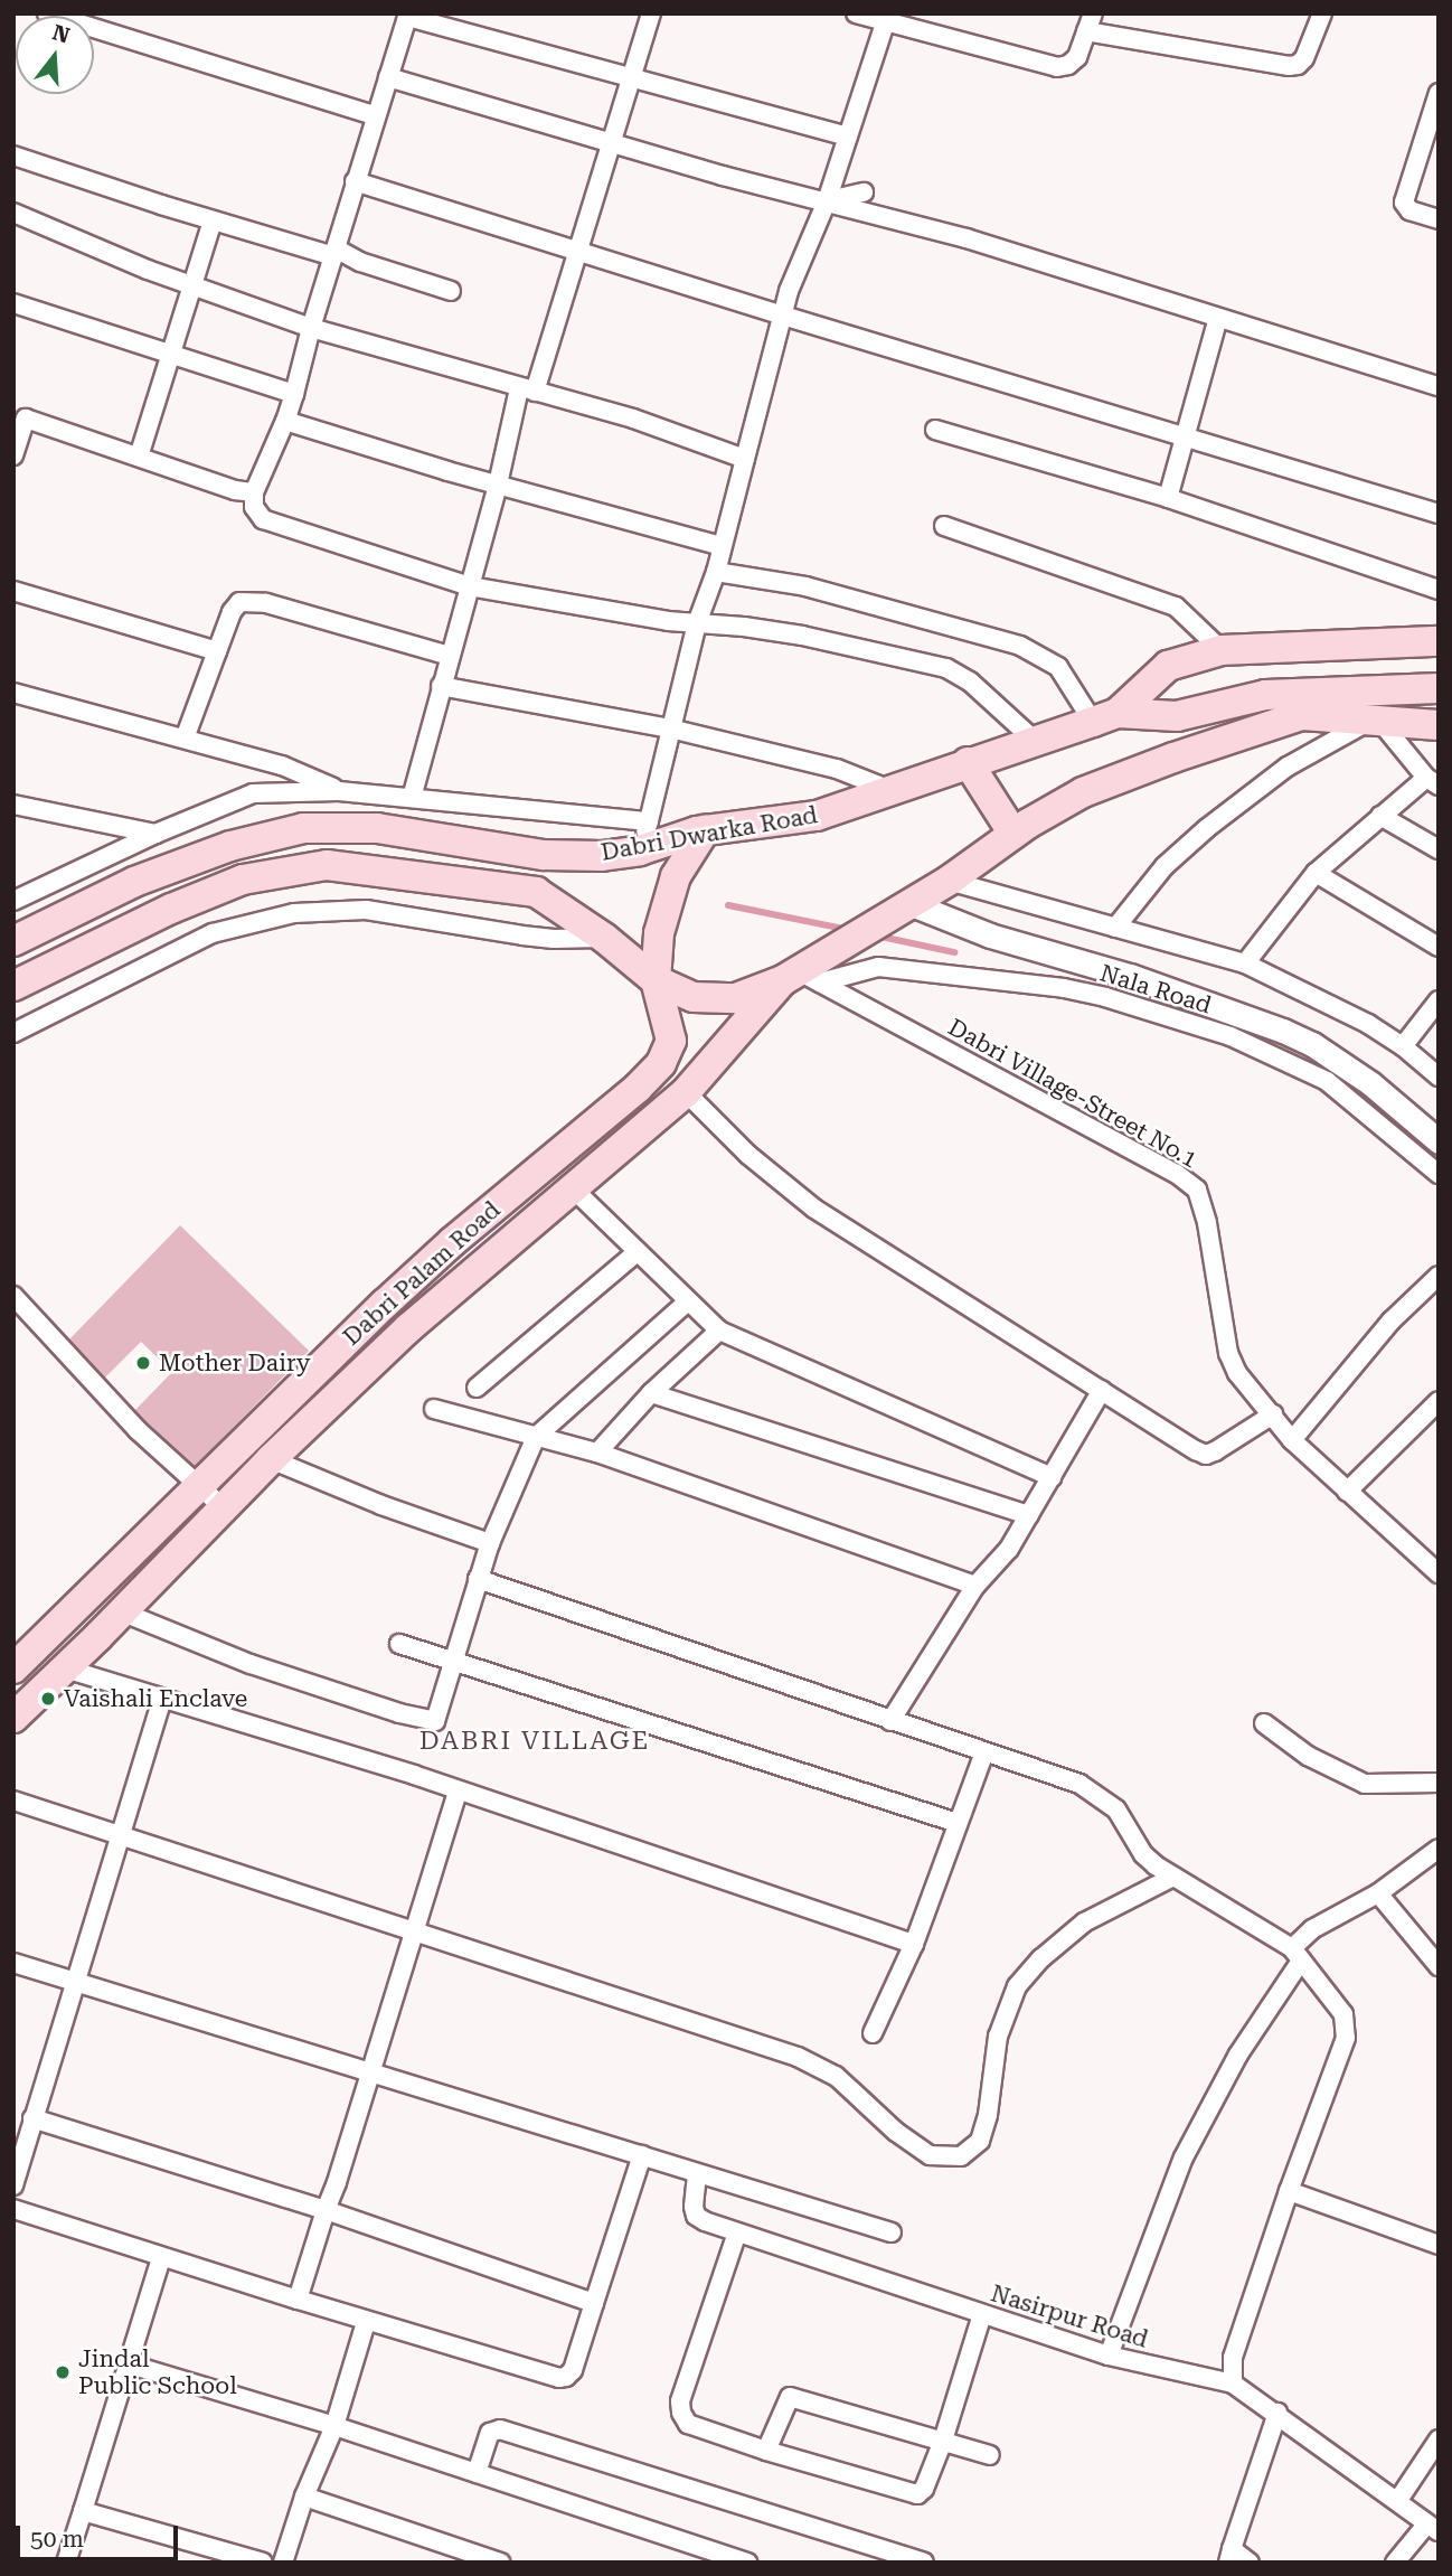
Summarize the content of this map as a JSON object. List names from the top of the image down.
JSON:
{
  "streets": {
    "main road": ["Dabri Dwarka Road", "Dabri Palam Road"],
    "street": ["Nala Road", "Dabri Village-Street No.1", "Nasirpur Road"]
  },
  "crossings": [
    ["Dabri Dwarka Road", "Dabri Palam Road"],
    ["Nala Road", "Dabri Village-Street No.1"],
    ["Nala Road", "Dabri Palam Road"],
    ["Dabri Village-Street No.1", "Dabri Palam Road"]
  ],
  "districts": ["DABRI VILLAGE"],
  "places": ["Mother Dairy", "Vaishali Enclave", "Jindal Public School"],
  "scale_bar": "50 m",
  "north": "top"
}
